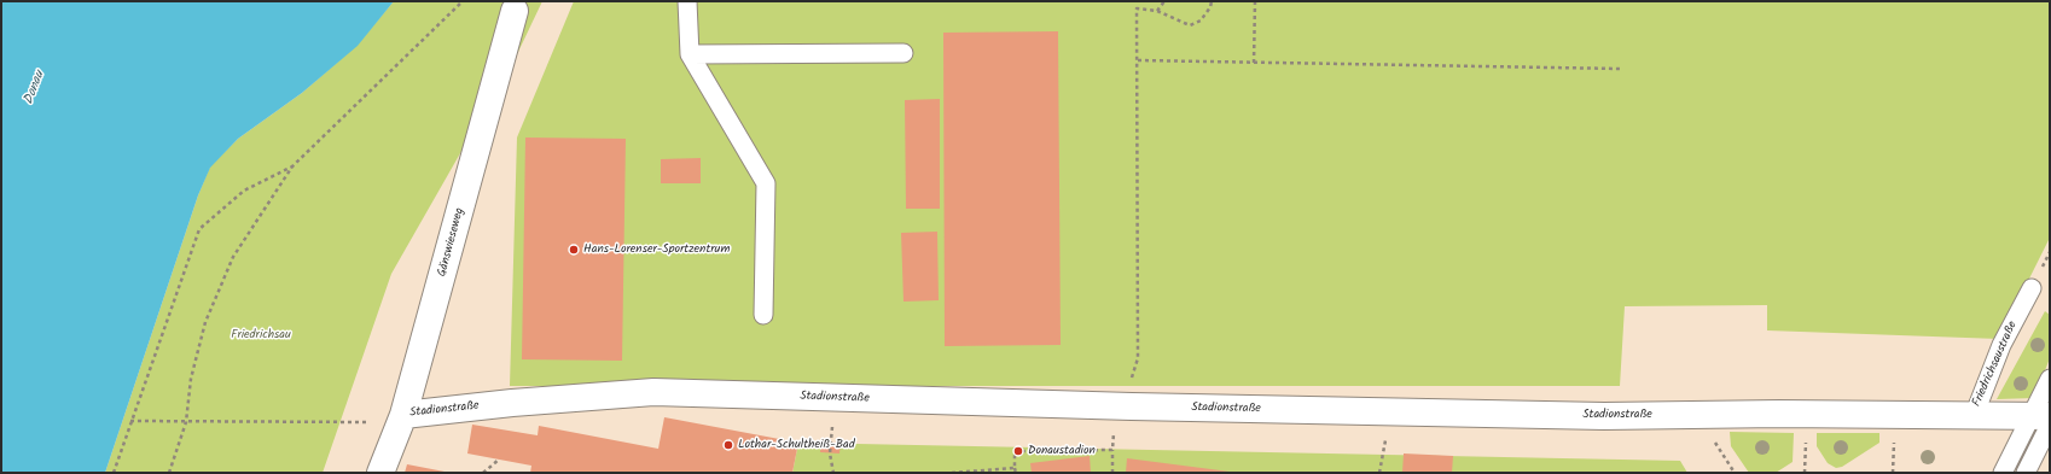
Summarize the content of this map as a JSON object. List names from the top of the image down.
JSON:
{
  "streets": {
    "street": ["Gänswieseweg", "Stadionstraße"],
    "lane": ["Friedrichsaustraße"]
  },
  "crossings": [
    ["Gänswieseweg", "Stadionstraße"],
    ["Friedrichsaustraße", "Stadionstraße"]
  ],
  "water": ["Donau"],
  "parks": ["Friedrichsau"],
  "places": ["Hans-Lorenser-Sportzentrum", "Lothar-Schultheiß-Bad", "Donaustadion"]
}
